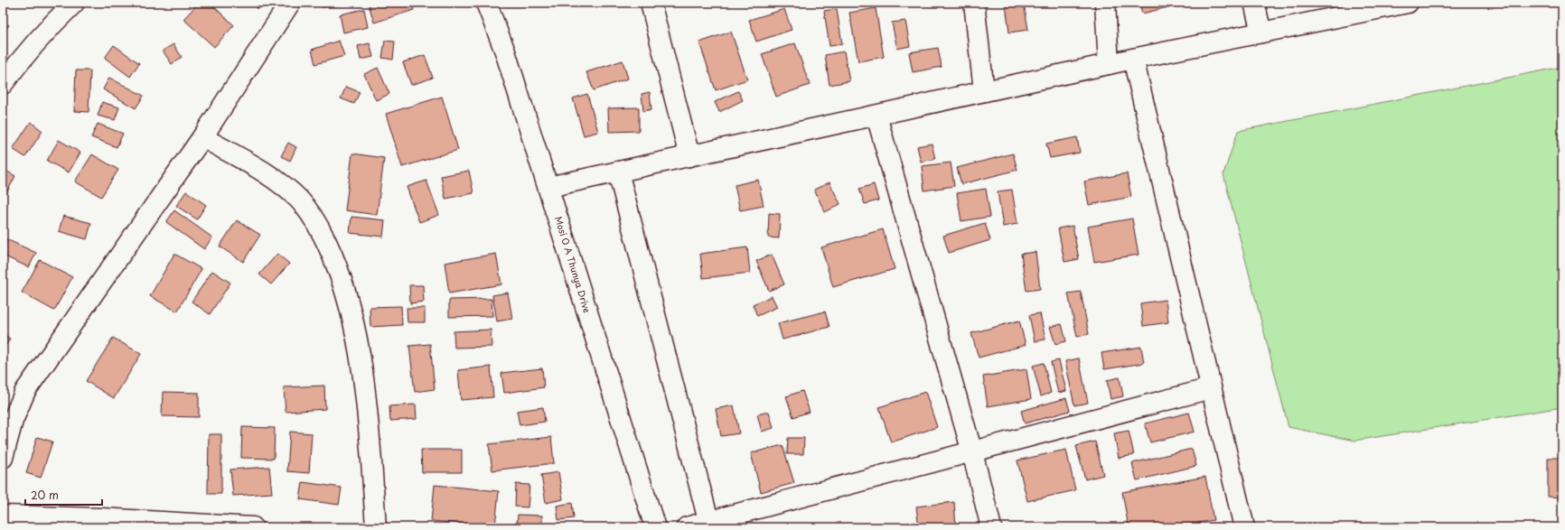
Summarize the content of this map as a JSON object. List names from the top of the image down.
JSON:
{
  "streets": {
    "street": ["Mosi O A Thunya Drive"]
  },
  "scale_bar": "20 m"
}
